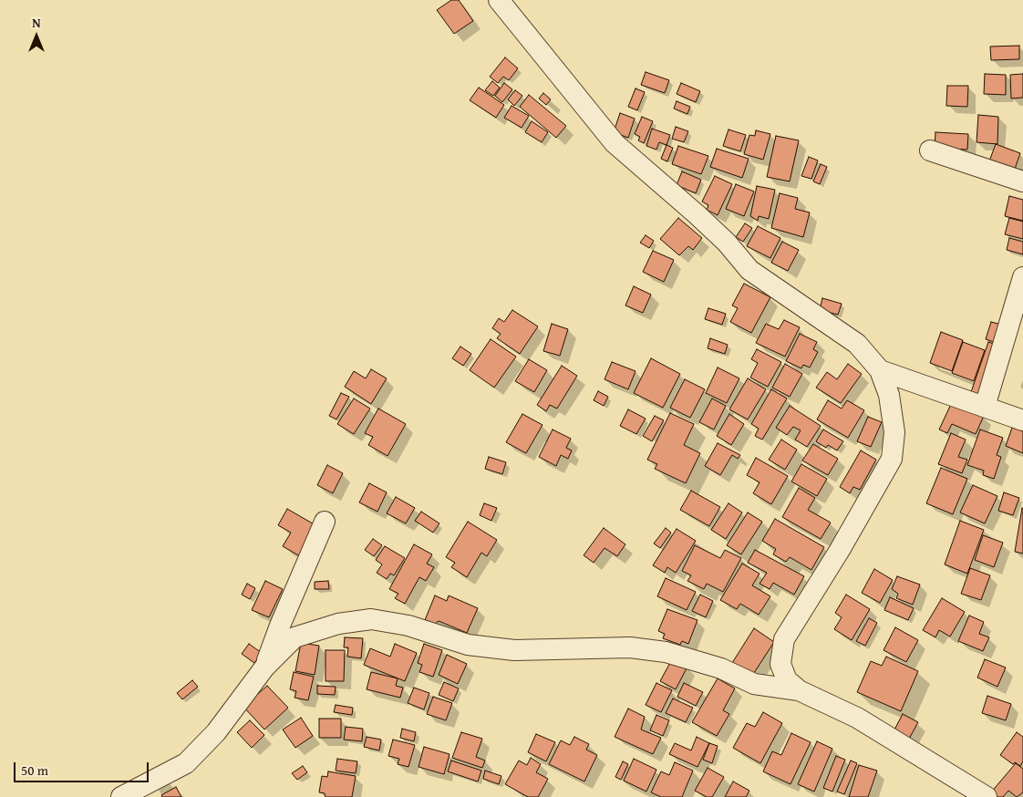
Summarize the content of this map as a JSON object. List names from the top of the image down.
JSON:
{
  "scale_bar": "50 m",
  "north": "top"
}
